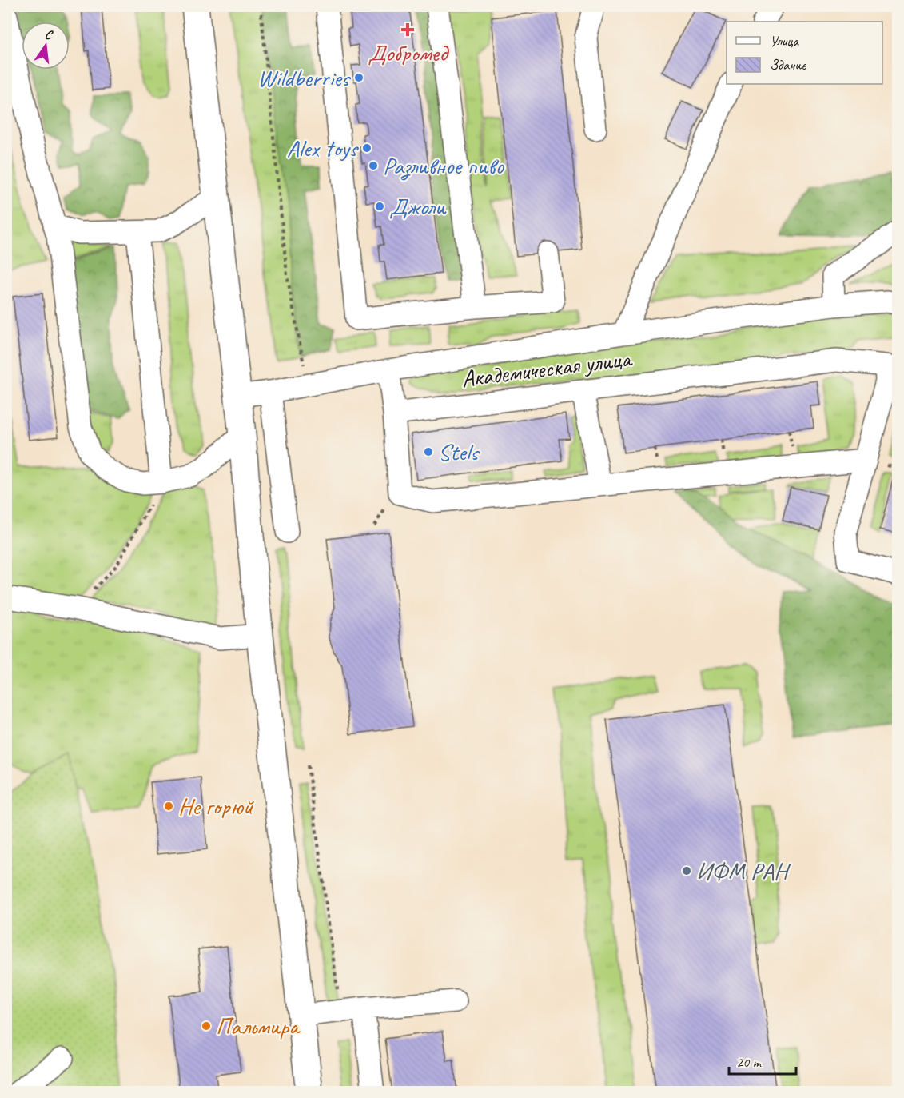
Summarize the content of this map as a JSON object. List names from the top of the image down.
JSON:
{
  "streets": {
    "street": ["Академическая улица"]
  },
  "places": {
    "health": ["Добромед"],
    "other": [
      "Wildberries",
      "Alex toys",
      "Разливное пиво",
      "Джоли",
      "Stels",
      "Не горюй",
      "ИФМ РАН",
      "Пальмира"
    ]
  },
  "legend": ["Улица", "Здание"],
  "scale_bar": "20 m",
  "north": "top"
}
